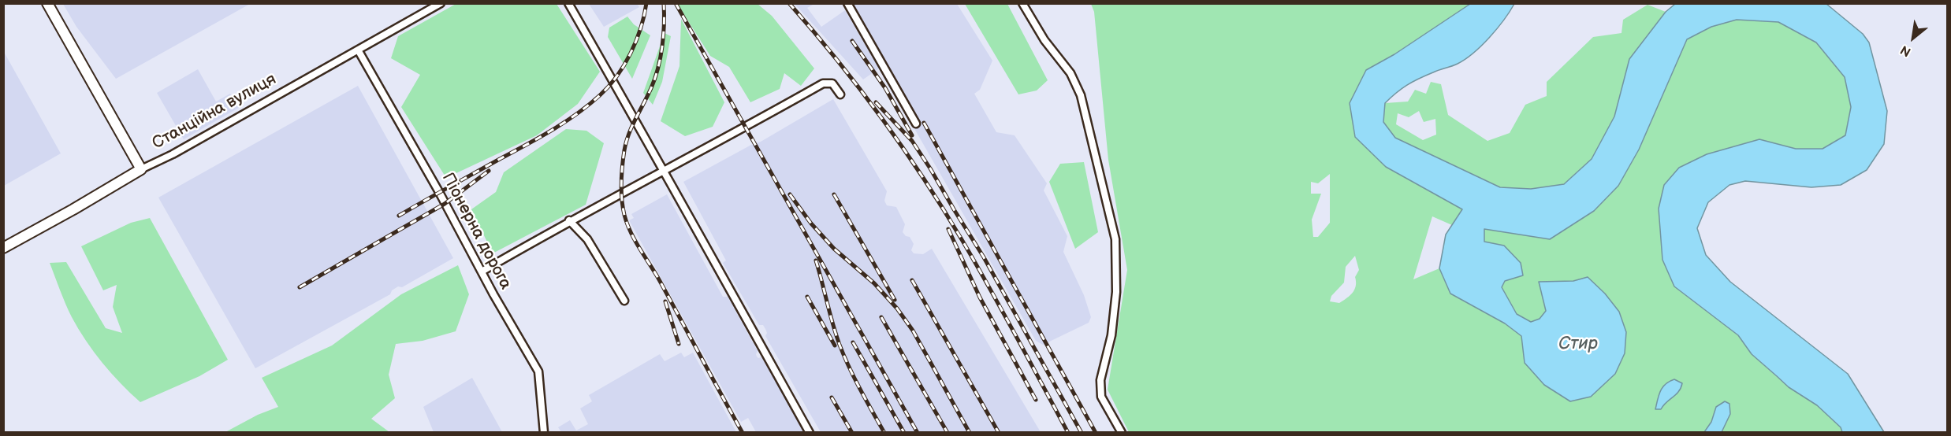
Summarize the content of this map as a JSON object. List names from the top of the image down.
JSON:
{
  "streets": {
    "street": ["Станційна вулиця", "Піонерна дорога"]
  },
  "crossings": [
    ["Станційна вулиця", "Піонерна дорога"]
  ],
  "water": ["Стир"],
  "north": "bottom left"
}
